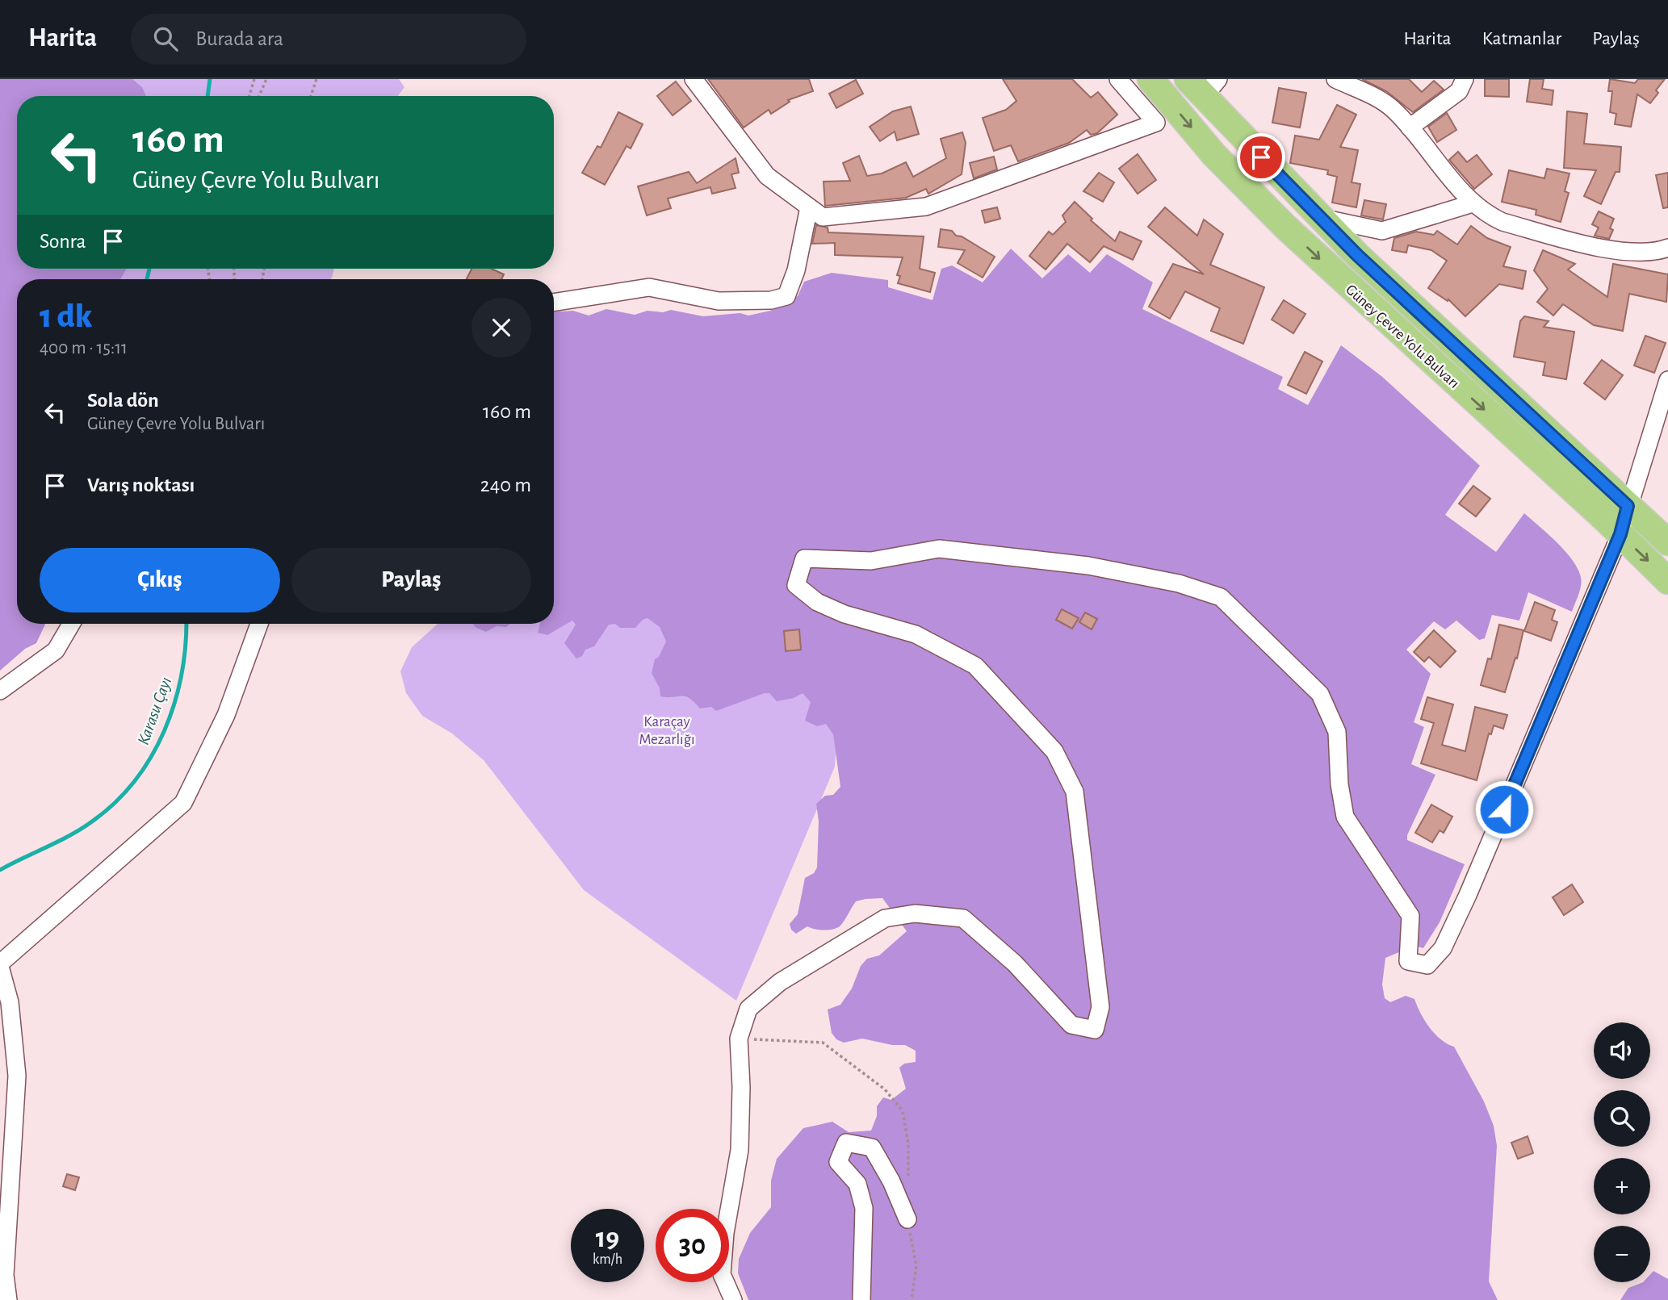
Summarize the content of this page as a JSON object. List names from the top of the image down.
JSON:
{
  "streets": {
    "highway": ["Güney Çevre Yolu Bulvarı"]
  },
  "water": ["Karasu Çayı"],
  "parks": ["Karaçay Mezarlığı"],
  "page": {
    "header": "Harita",
    "search": "Burada ara",
    "nav": ["Harita", "Katmanlar", "Paylaş"],
    "turn": ["160 m", "Güney Çevre Yolu Bulvarı"],
    "then": "Sonra",
    "heading": ["1 dk", "400 m · 15:11"],
    "list": [
      {
        "name": "Sola dön",
        "note": "Güney Çevre Yolu Bulvarı",
        "value": "160 m"
      },
      {
        "name": "Varış noktası",
        "value": "240 m"
      }
    ],
    "buttons": ["Çıkış", "Paylaş"],
    "map_buttons": ["+", "−"],
    "speed": "19 km/h",
    "limit": "30"
  }
}
